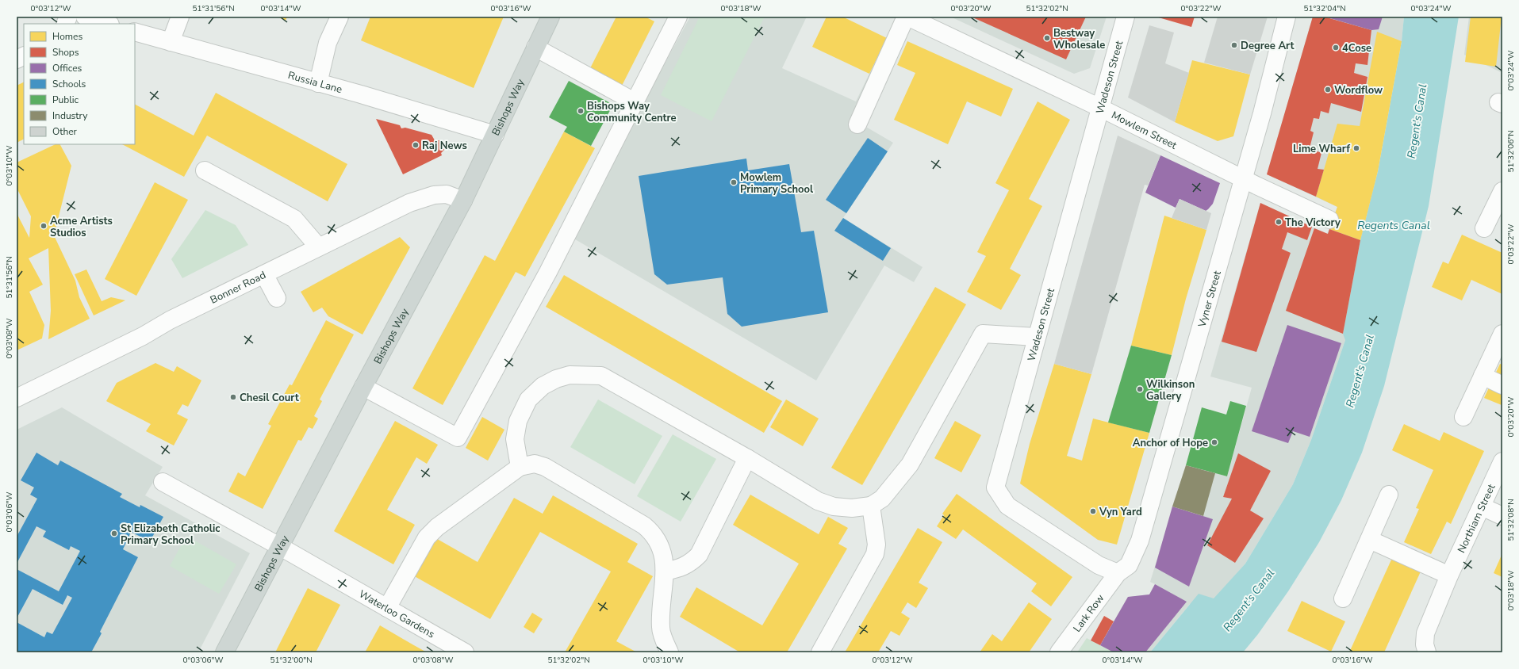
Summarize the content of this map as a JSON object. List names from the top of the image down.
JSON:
{
  "streets": {
    "main road": ["Bishops Way"],
    "street": [
      "Wadeson Street",
      "Russia Lane",
      "Mowlem Street",
      "Bonner Road",
      "Vyner Street",
      "Northiam Street",
      "Lark Row",
      "Waterloo Gardens"
    ]
  },
  "crossings": [
    ["Wadeson Street", "Mowlem Street"],
    ["Wadeson Street", "Vyner Street"],
    ["Wadeson Street", "Lark Row"],
    ["Russia Lane", "Bishops Way"],
    ["Bishops Way", "Bonner Road"],
    ["Bishops Way", "Waterloo Gardens"],
    ["Mowlem Street", "Vyner Street"],
    ["Vyner Street", "Lark Row"]
  ],
  "water": ["Regent's Canal", "Regents Canal"],
  "places": [
    "Bestway Wholesale",
    "Degree Art",
    "4Cose",
    "Wordflow",
    "Bishops Way Community Centre",
    "Raj News",
    "Lime Wharf",
    "Mowlem Primary School",
    "The Victory",
    "Acme Artists Studios",
    "Wilkinson Gallery",
    "Chesil Court",
    "Anchor of Hope",
    "Vyn Yard",
    "St Elizabeth Catholic Primary School"
  ],
  "legend": [
    "Homes",
    "Shops",
    "Offices",
    "Schools",
    "Public",
    "Industry",
    "Other"
  ],
  "coordinates": [
    "0°03'12\"W",
    "51°31'56\"N",
    "0°03'14\"W",
    "0°03'16\"W",
    "0°03'18\"W",
    "0°03'20\"W",
    "51°32'02\"N",
    "0°03'22\"W",
    "51°32'04\"N",
    "0°03'24\"W",
    "51°32'06\"N",
    "0°03'10\"W",
    "0°03'08\"W",
    "0°03'06\"W",
    "51°32'08\"N",
    "51°32'00\"N"
  ]
}
